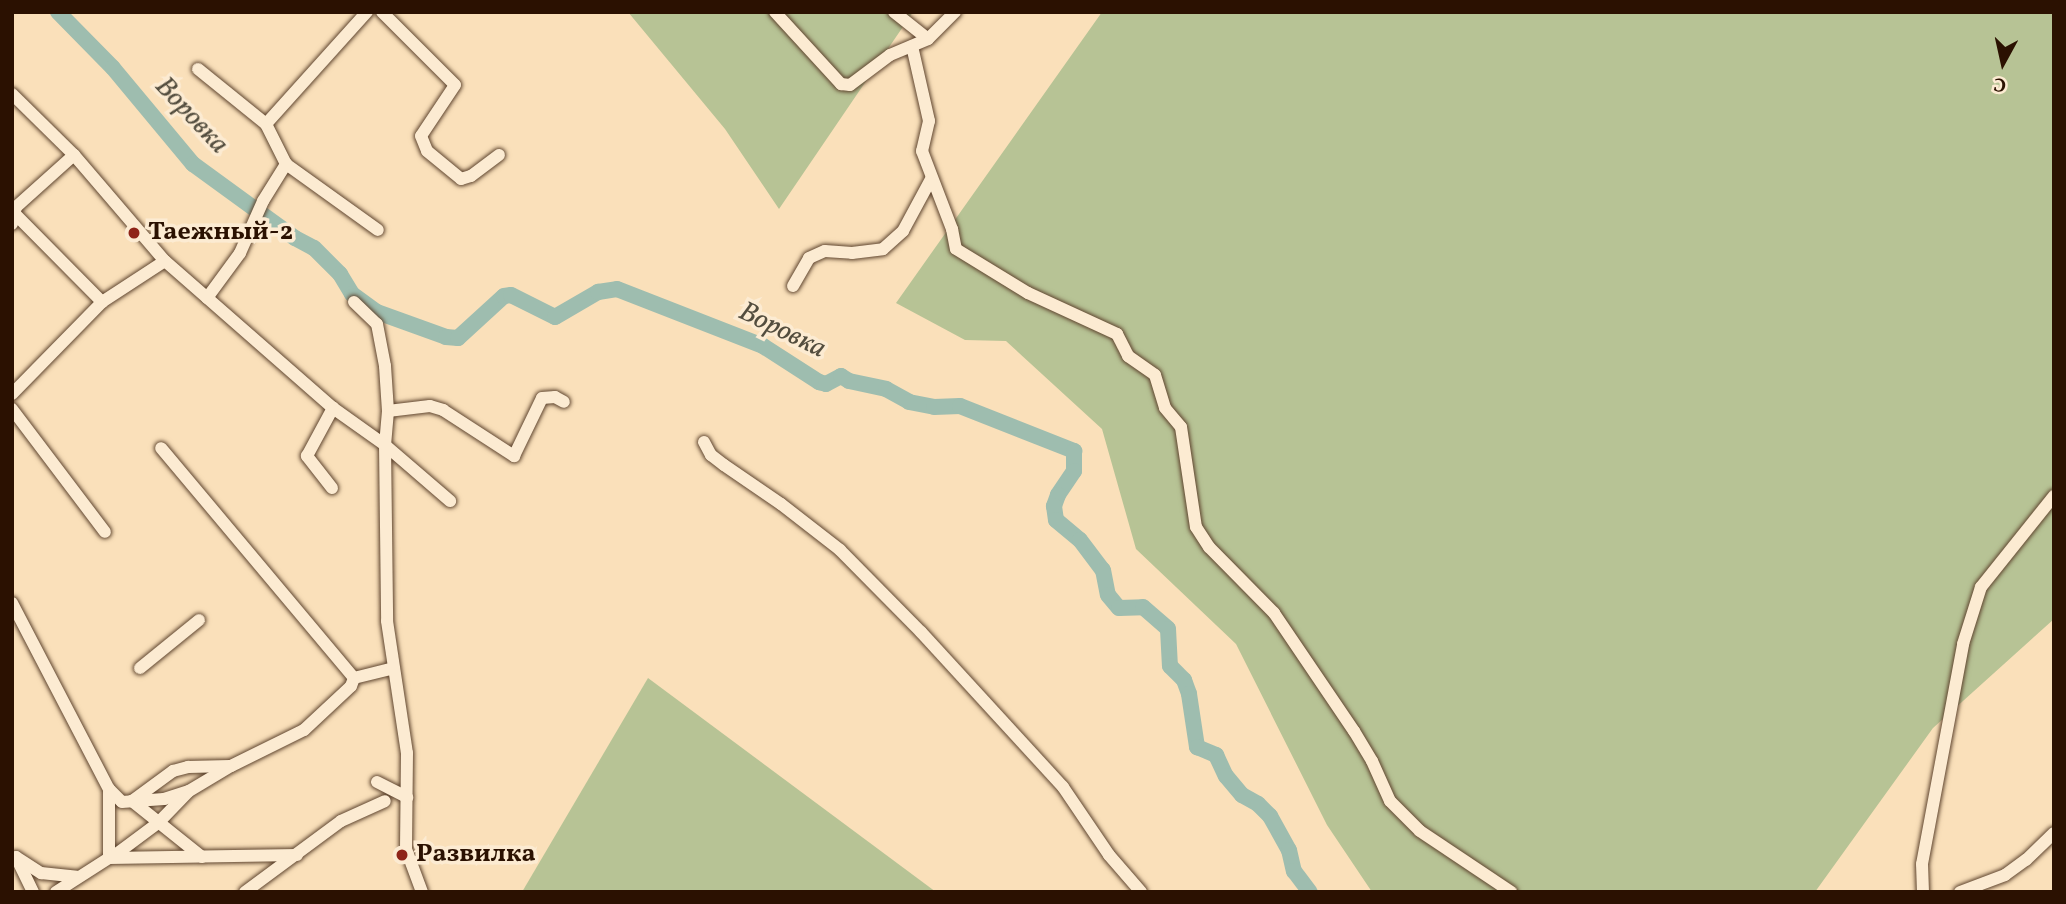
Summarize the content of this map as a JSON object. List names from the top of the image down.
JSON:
{
  "water": ["Воровка"],
  "places": ["Таежный-2", "Развилка"],
  "north": "bottom"
}
